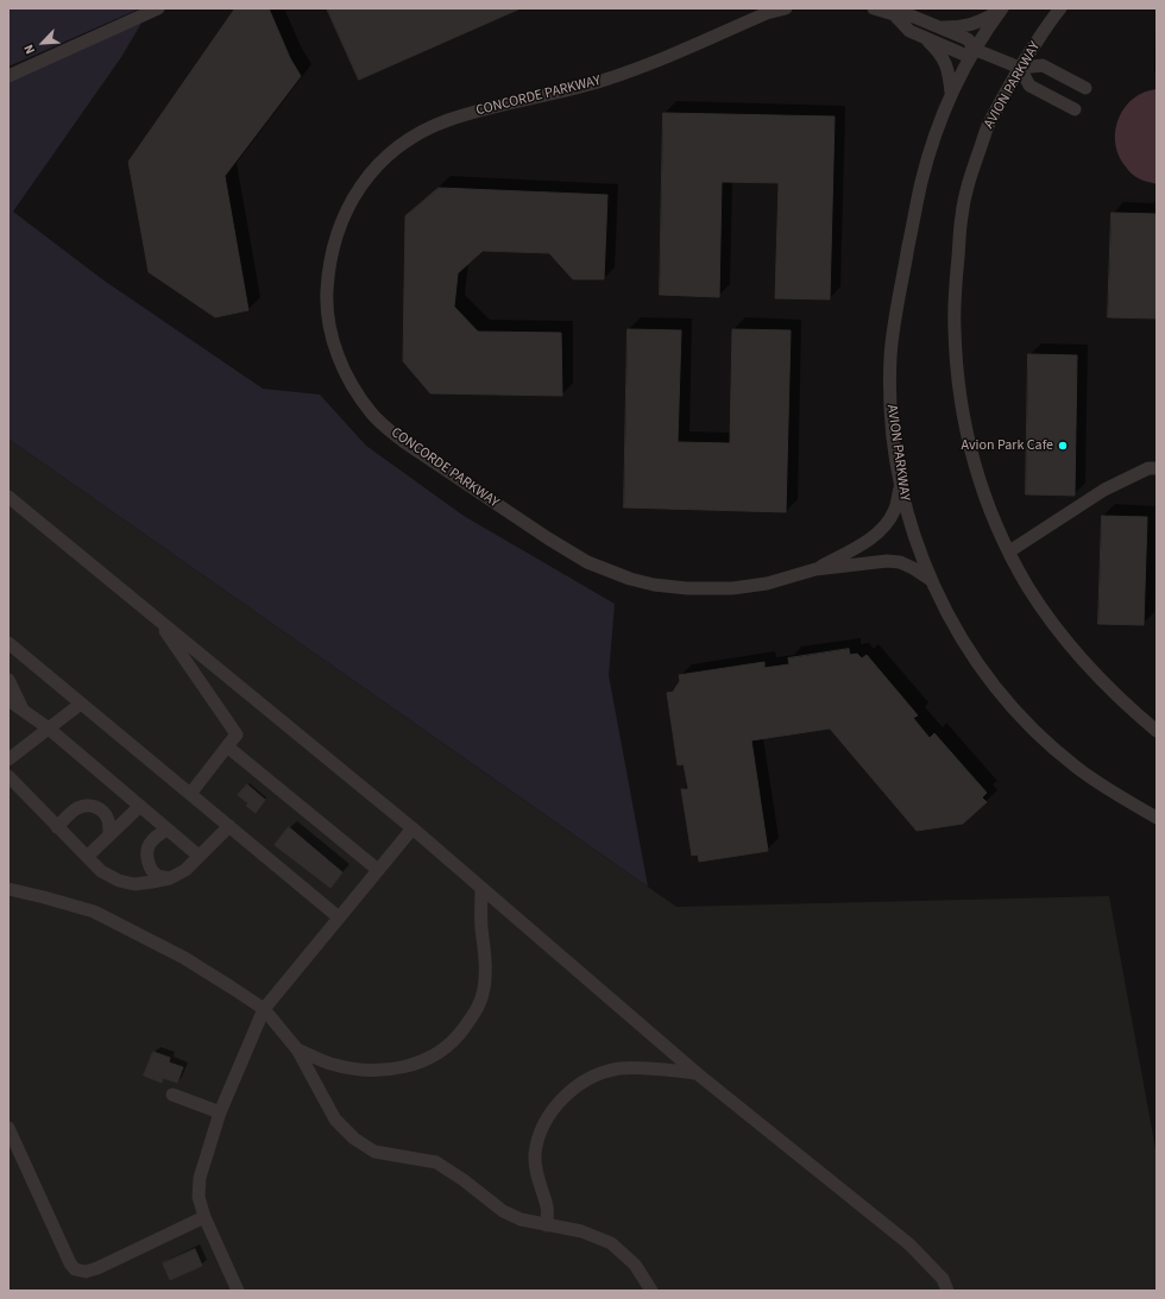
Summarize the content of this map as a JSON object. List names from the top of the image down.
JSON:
{
  "streets": {
    "street": ["AVION PARKWAY", "CONCORDE PARKWAY"]
  },
  "crossings": [
    ["AVION PARKWAY", "CONCORDE PARKWAY"]
  ],
  "places": ["Avion Park Cafe"],
  "north": "bottom left"
}
